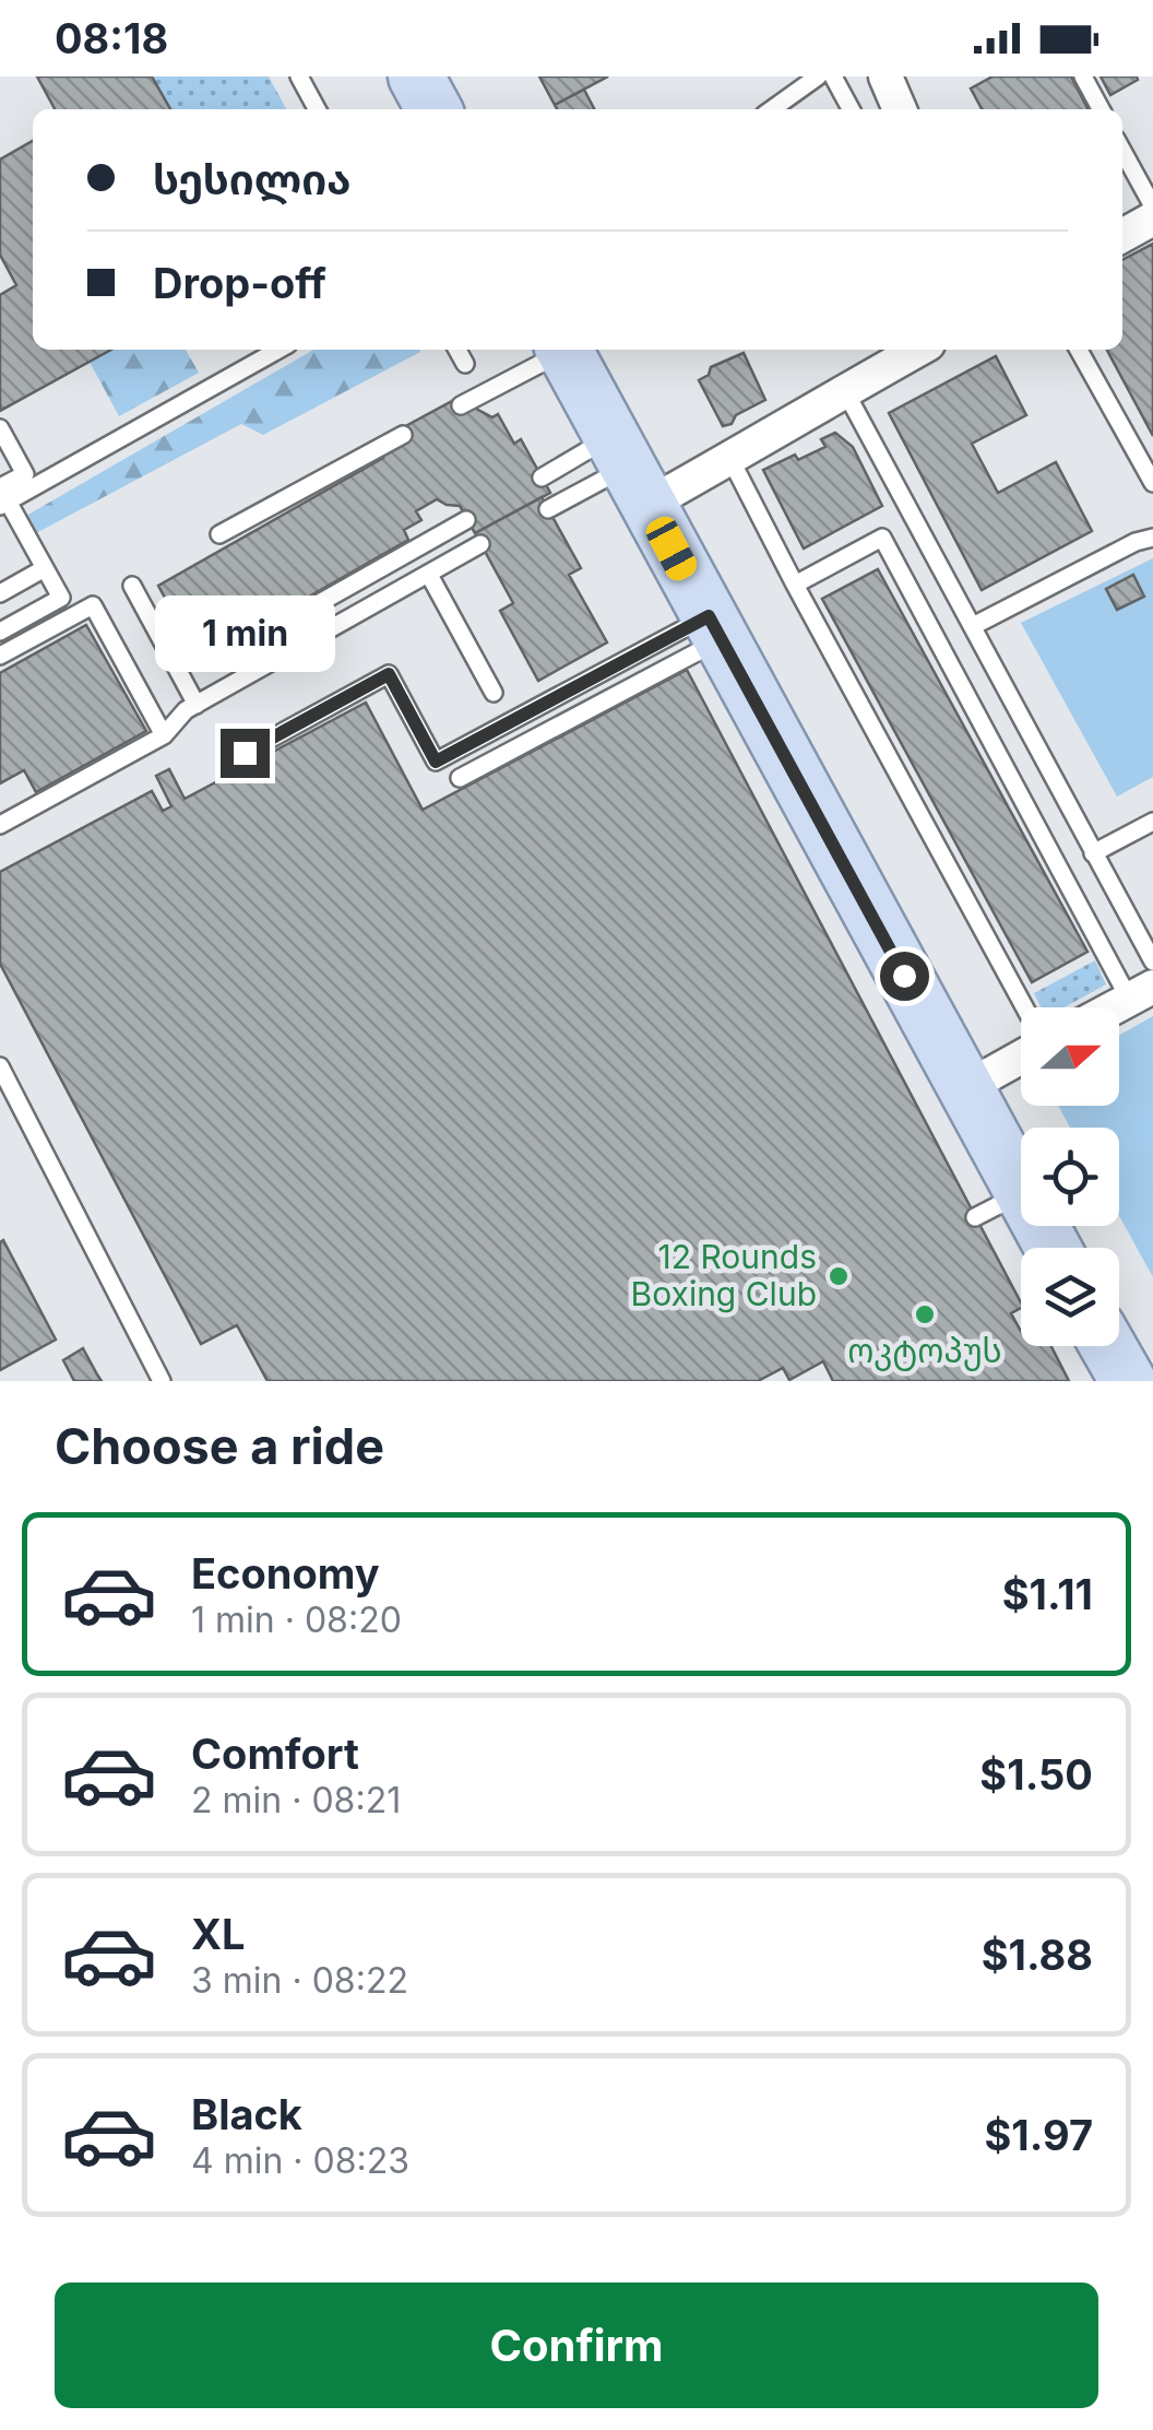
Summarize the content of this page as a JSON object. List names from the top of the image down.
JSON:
{
  "places": ["12 Rounds Boxing Club", "ოკტოპუს"],
  "north": "right",
  "page": {
    "status": "08:18",
    "banner": ["სესილია", "Drop-off"],
    "bubble": "1 min",
    "heading": "Choose a ride",
    "list": [
      {
        "name": "Economy",
        "note": "1 min · 08:20",
        "value": "$1.11"
      },
      {
        "name": "Comfort",
        "note": "2 min · 08:21",
        "value": "$1.50"
      },
      {
        "name": "XL",
        "note": "3 min · 08:22",
        "value": "$1.88"
      },
      {
        "name": "Black",
        "note": "4 min · 08:23",
        "value": "$1.97"
      }
    ],
    "buttons": "Confirm"
  }
}
